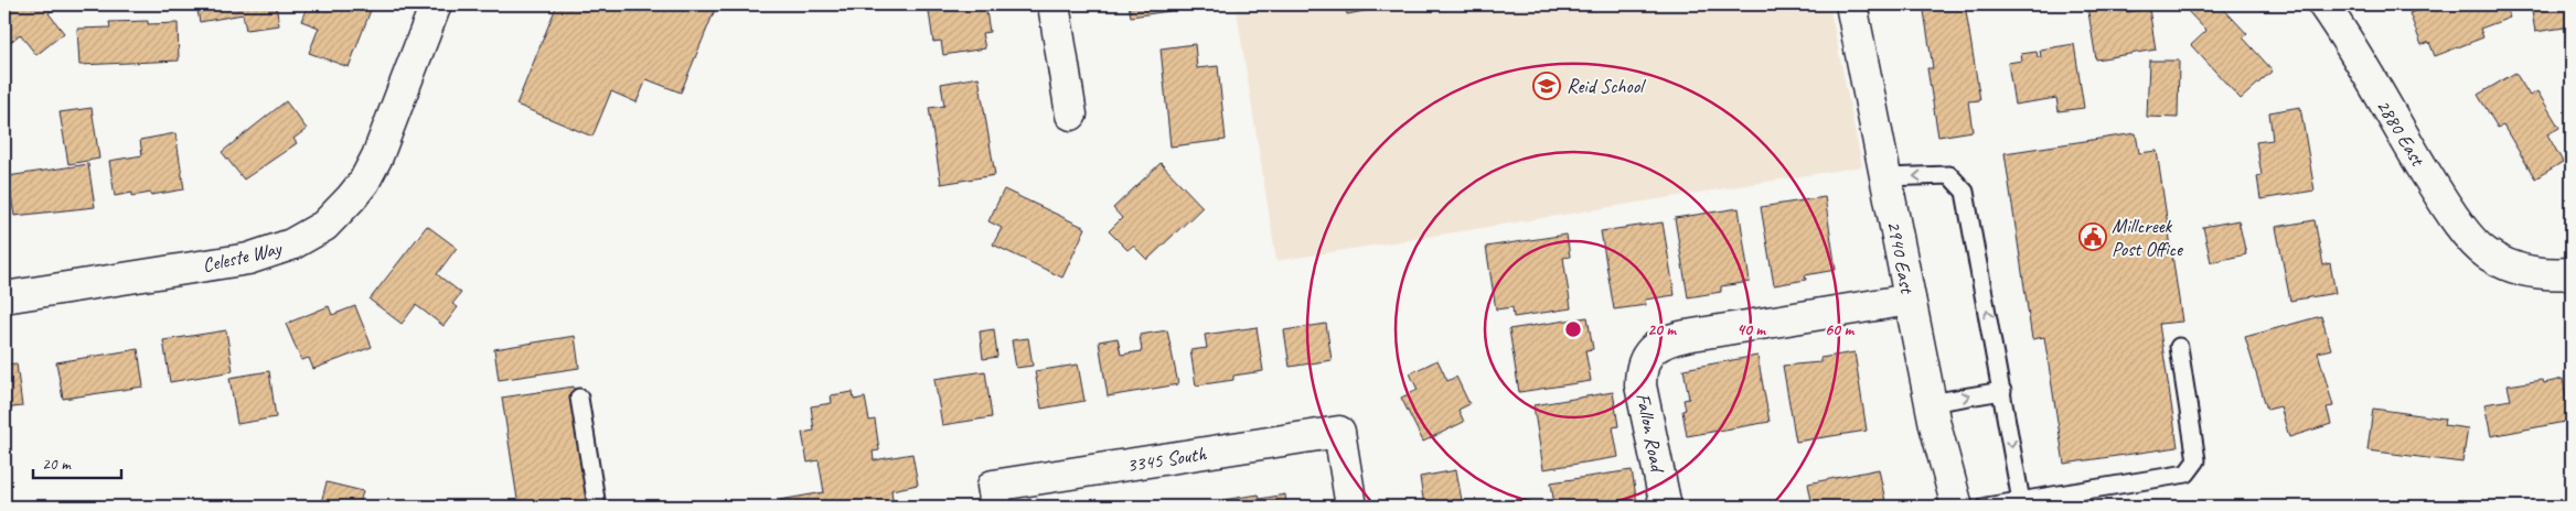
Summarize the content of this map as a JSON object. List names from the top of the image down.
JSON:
{
  "streets": {
    "street": [
      "2880 East",
      "Celeste Way",
      "2940 East",
      "Fallon Road",
      "3345 South"
    ]
  },
  "crossings": [
    ["2940 East", "Fallon Road"]
  ],
  "places": {
    "school or university": ["Reid School"],
    "public building": ["Millcreek Post Office"]
  },
  "scale_bar": "20 m",
  "rings": ["20 m", "40 m", "60 m"]
}
